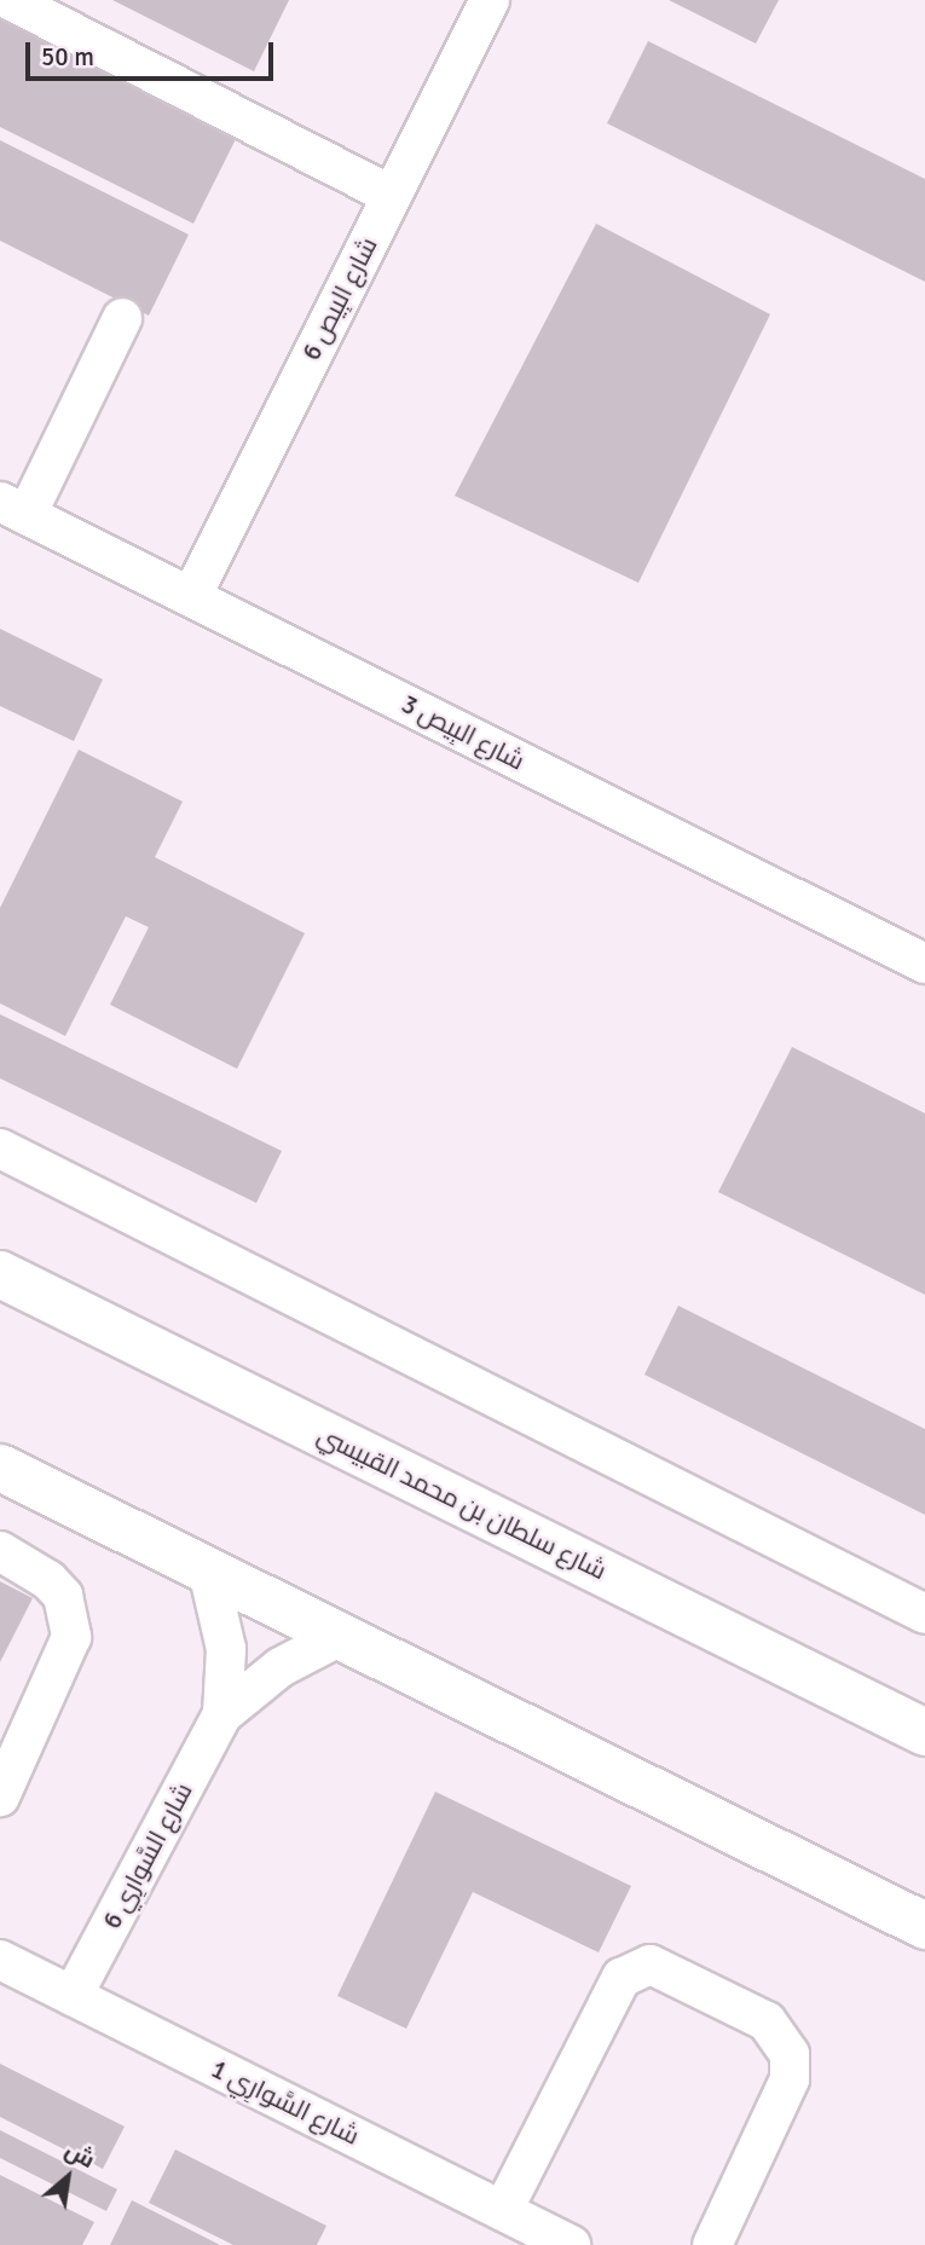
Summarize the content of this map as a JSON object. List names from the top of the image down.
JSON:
{
  "streets": {
    "main road": ["شارع سلطان بن محمد القبيسي"],
    "street": [
      "شارع البِيص 6",
      "شارع البِيص 3",
      "شارع السَّوارِي 6",
      "شارع السَّوارِي 1"
    ]
  },
  "crossings": [
    ["شارع البِيص 6", "شارع البِيص 3"],
    ["شارع السَّوارِي 6", "شارع السَّوارِي 1"]
  ],
  "scale_bar": "50 m",
  "north": "top right"
}
